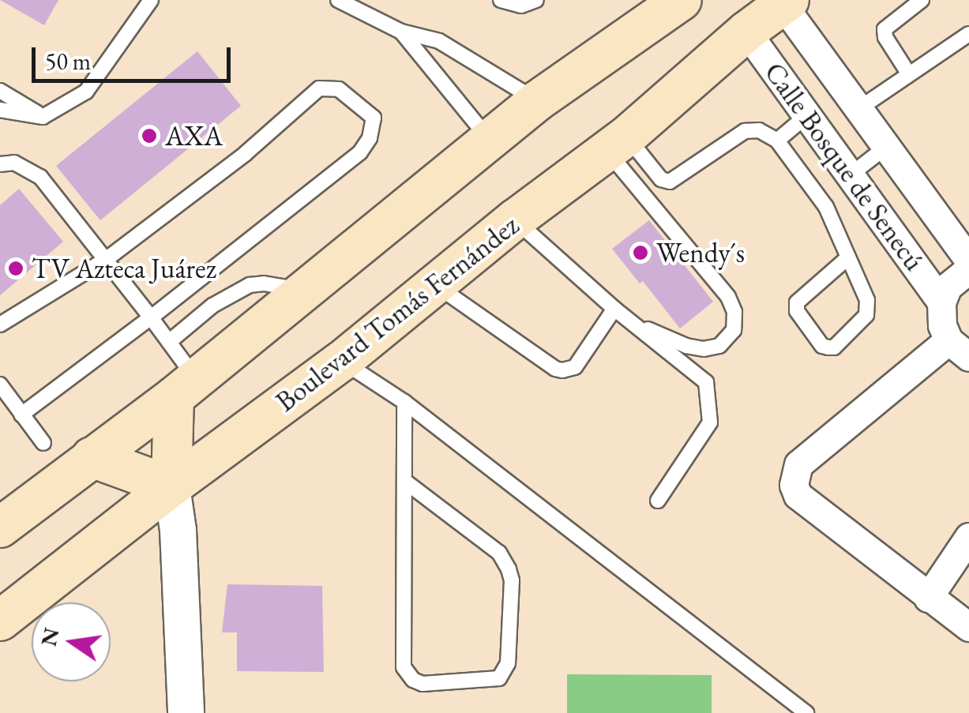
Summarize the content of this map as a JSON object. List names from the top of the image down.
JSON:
{
  "streets": {
    "main road": ["Boulevard Tomás Fernández"],
    "street": ["Calle Bosque de Senecú"]
  },
  "crossings": [
    ["Calle Bosque de Senecú", "Boulevard Tomás Fernández"]
  ],
  "places": ["AXA", "Wendy´s", "TV Azteca Juárez"],
  "scale_bar": "50 m",
  "north": "left"
}
